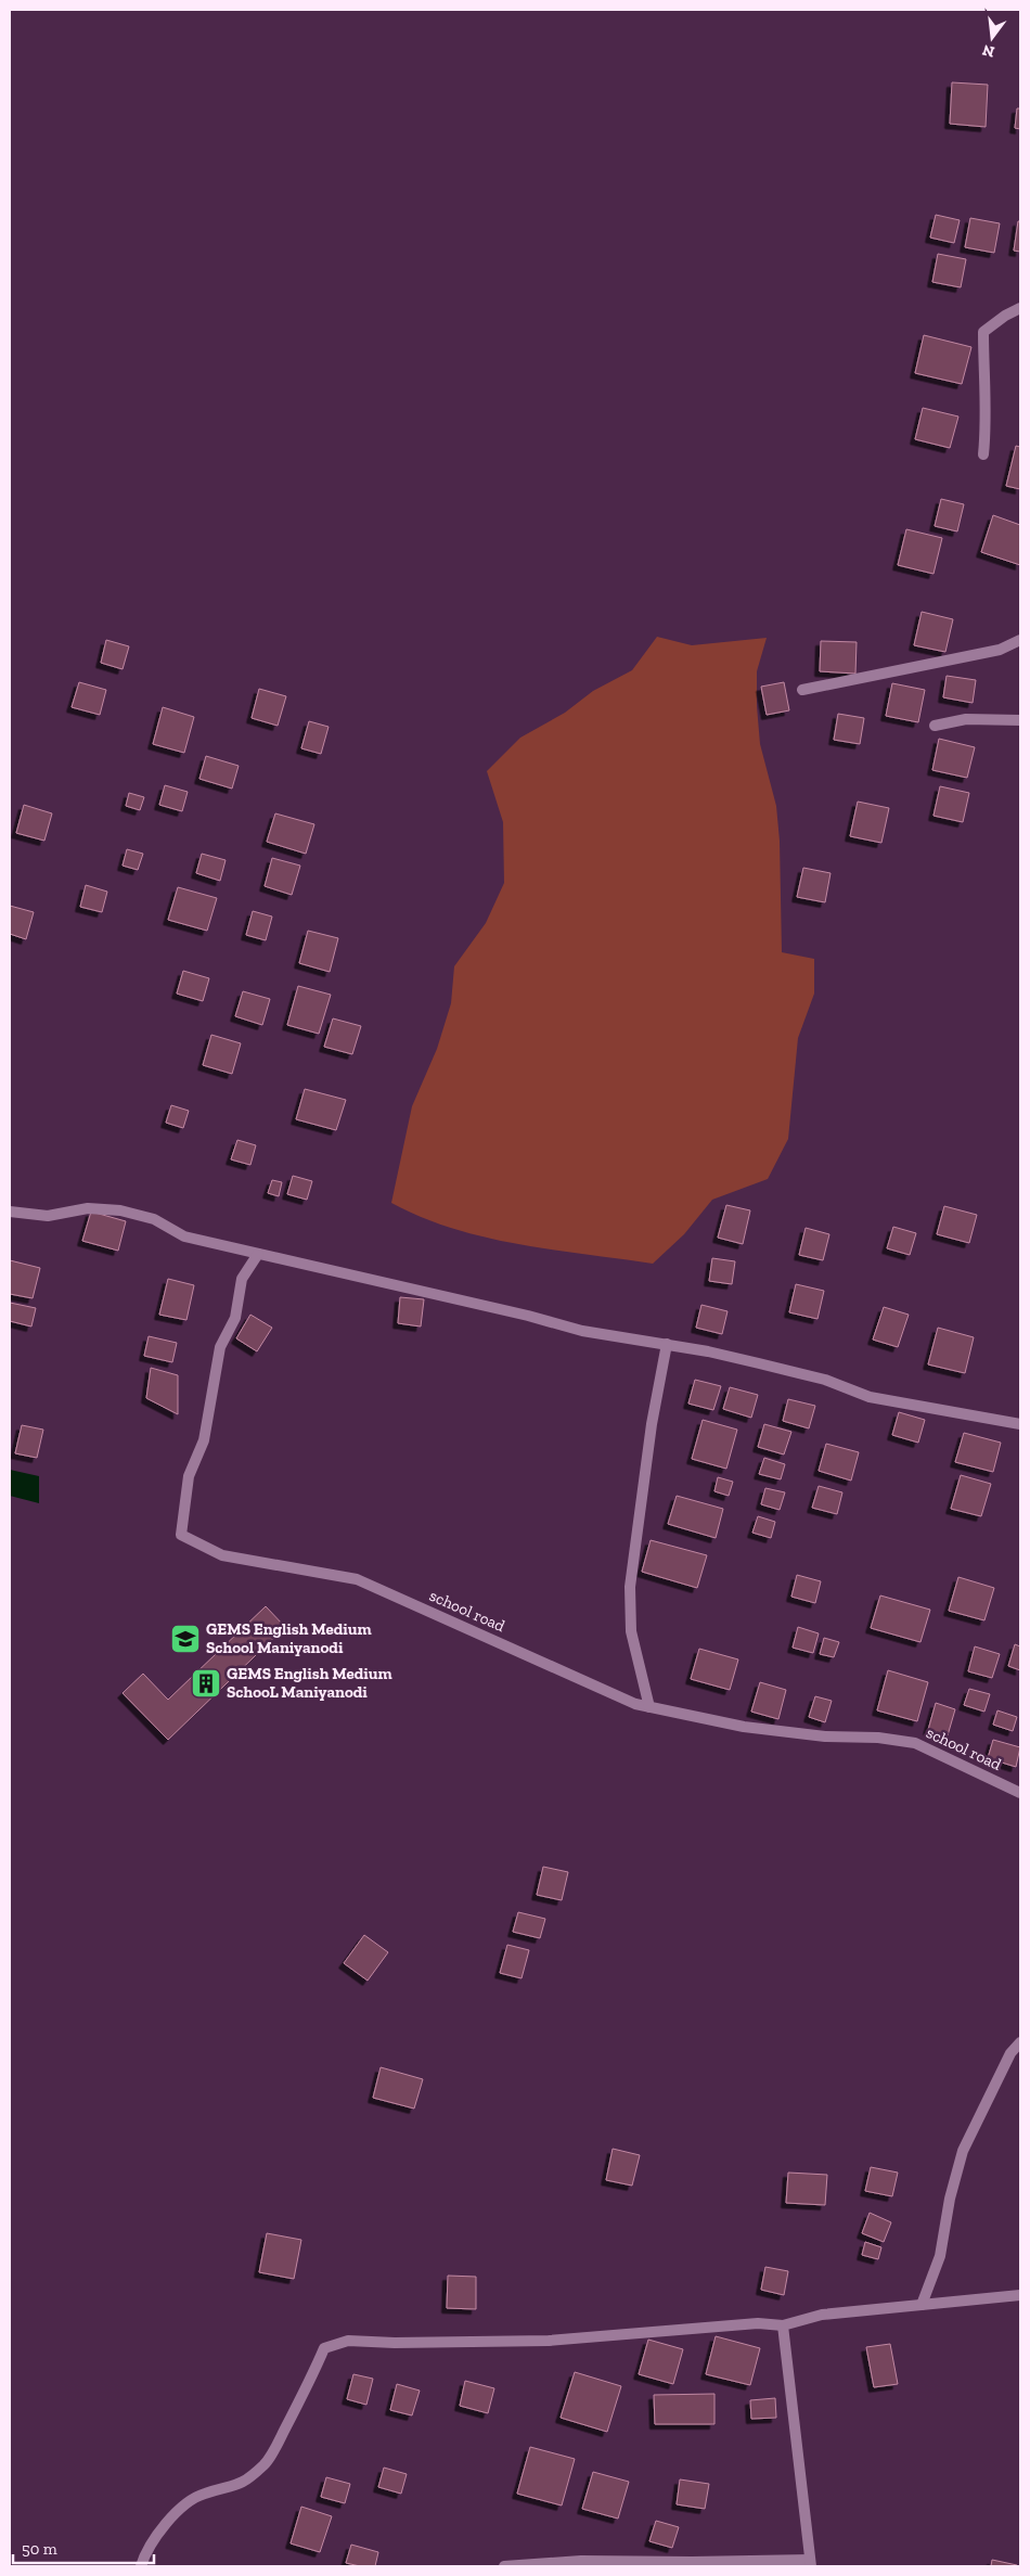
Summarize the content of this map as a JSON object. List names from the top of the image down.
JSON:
{
  "streets": {
    "street": ["school road"]
  },
  "places": {
    "school or university": ["GEMS English Medium School Maniyanodi"],
    "building": ["GEMS English Medium SchooL Maniyanodi"]
  },
  "scale_bar": "50 m",
  "north": "bottom"
}
